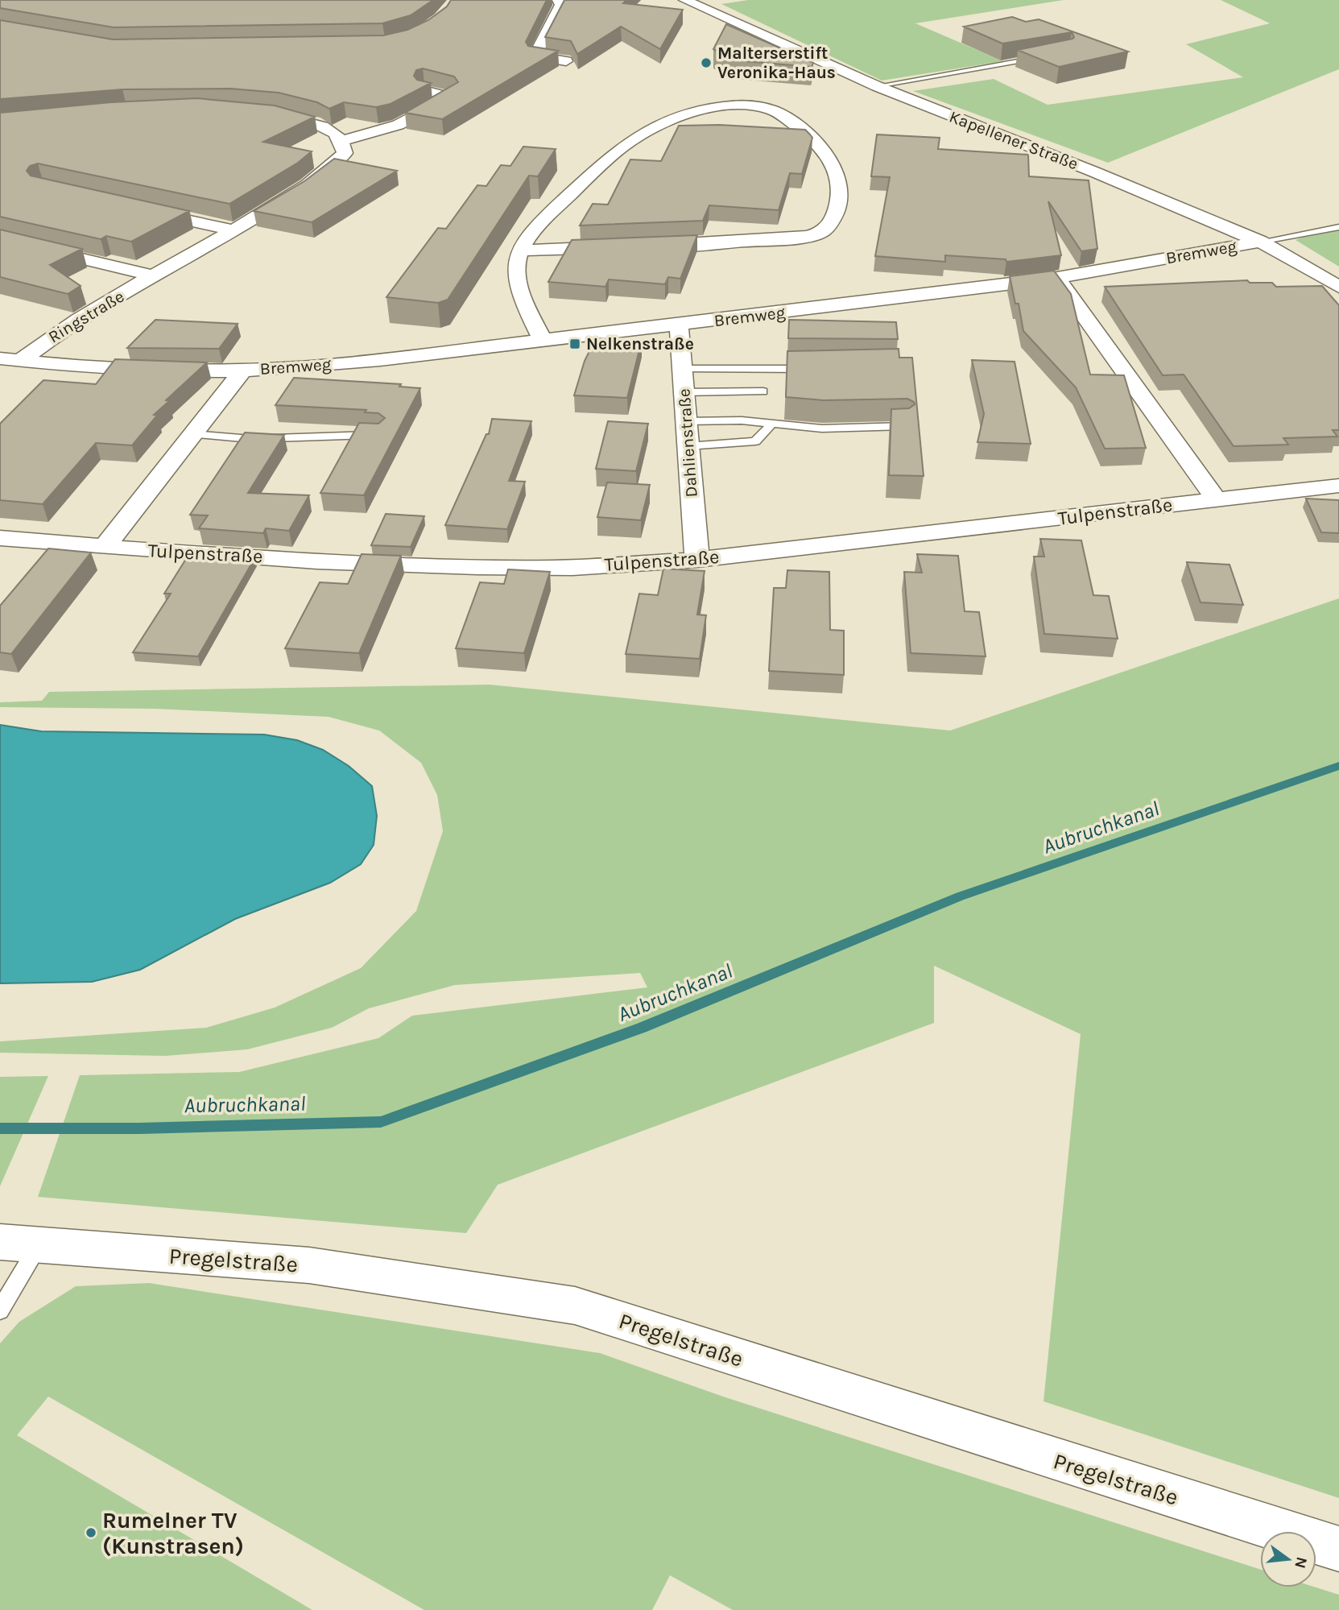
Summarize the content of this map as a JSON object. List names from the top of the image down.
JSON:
{
  "streets": {
    "street": [
      "Kapellener Straße",
      "Bremweg",
      "Ringstraße",
      "Dahlienstraße",
      "Tulpenstraße",
      "Pregelstraße"
    ]
  },
  "crossings": [
    ["Kapellener Straße", "Bremweg"],
    ["Bremweg", "Ringstraße"],
    ["Bremweg", "Dahlienstraße"],
    ["Bremweg", "Tulpenstraße"],
    ["Dahlienstraße", "Tulpenstraße"]
  ],
  "water": ["Aubruchkanal"],
  "places": {
    "other": ["Malterserstift Veronika-Haus", "Rumelner TV (Kunstrasen)"],
    "transit": ["Nelkenstraße"]
  },
  "north": "right"
}
